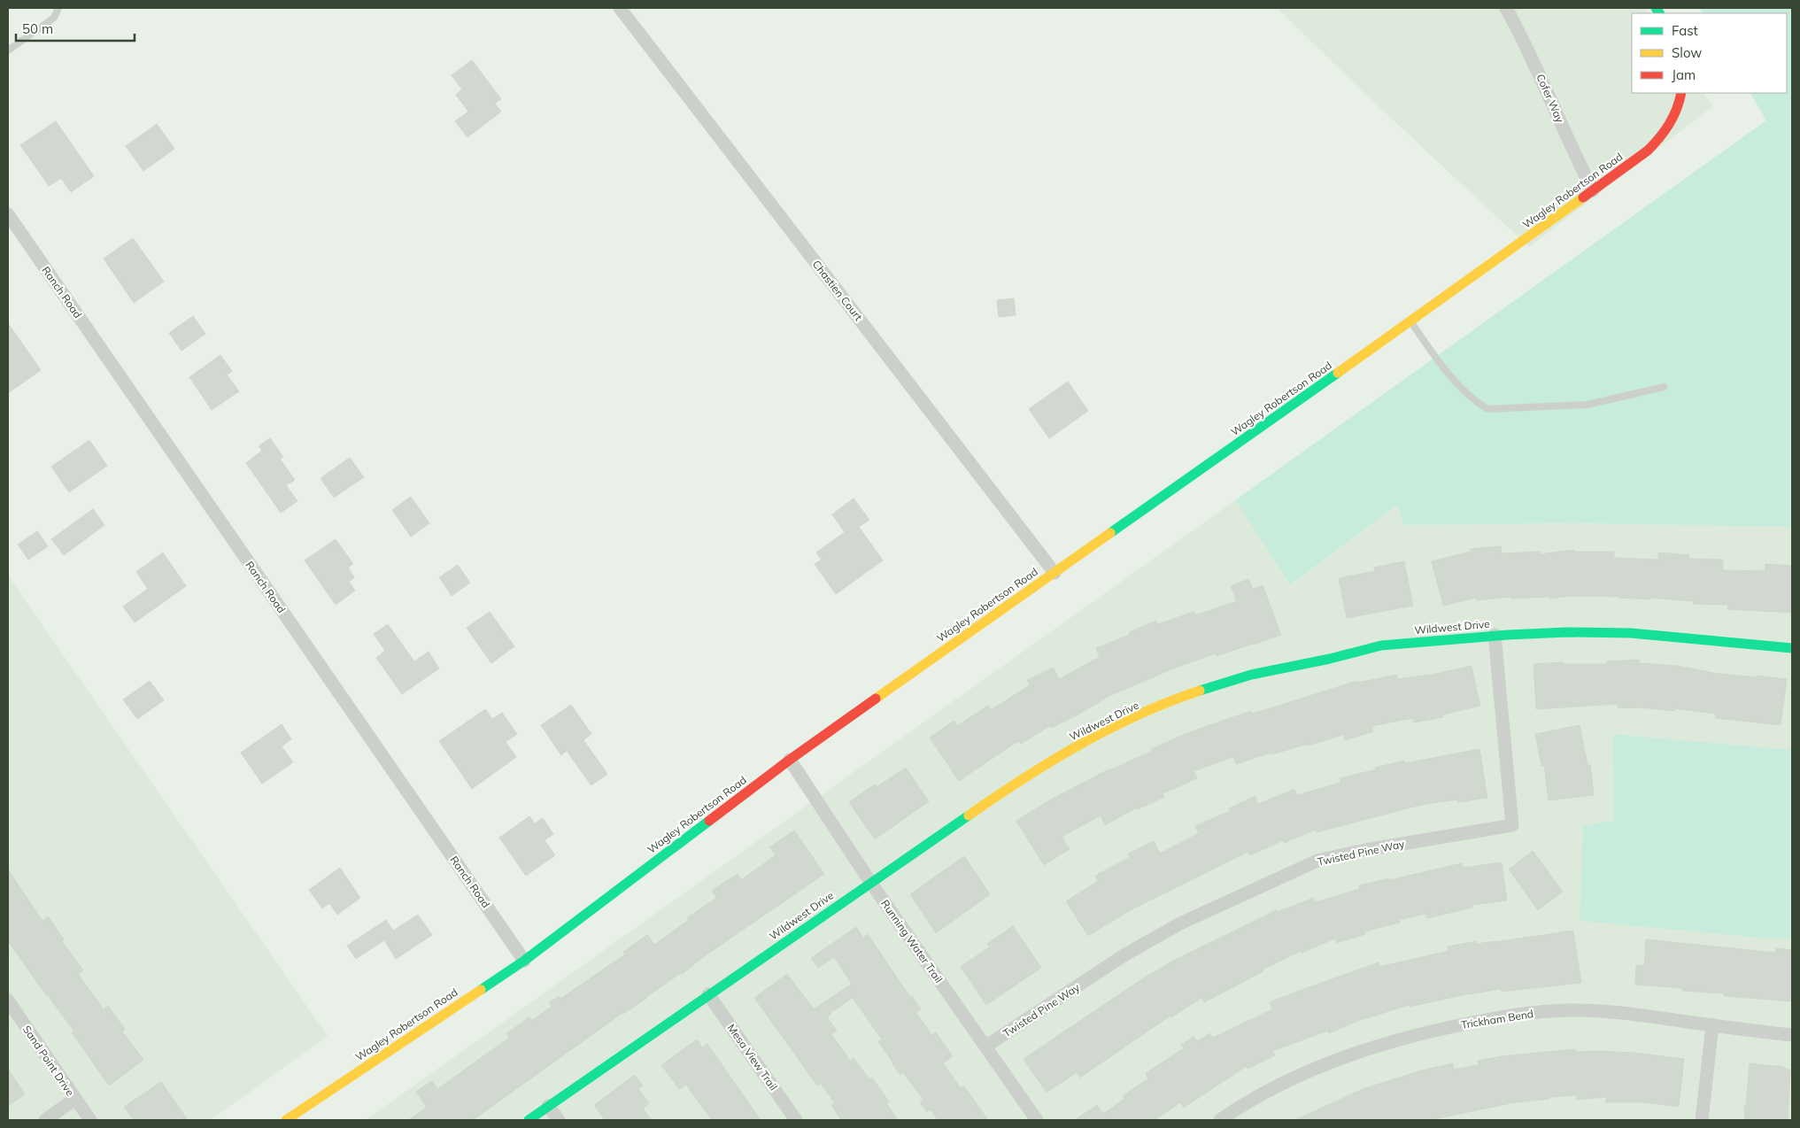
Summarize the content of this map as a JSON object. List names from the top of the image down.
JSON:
{
  "streets": {
    "street": [
      "Cofer Way",
      "Wagley Robertson Road",
      "Chastien Court",
      "Ranch Road",
      "Wildwest Drive",
      "Twisted Pine Way",
      "Running Water Trail",
      "Trickham Bend",
      "Mesa View Trail",
      "Sand Point Drive"
    ]
  },
  "crossings": [
    ["Cofer Way", "Wagley Robertson Road"],
    ["Wagley Robertson Road", "Chastien Court"],
    ["Wagley Robertson Road", "Ranch Road"],
    ["Wagley Robertson Road", "Running Water Trail"],
    ["Wildwest Drive", "Twisted Pine Way"],
    ["Wildwest Drive", "Running Water Trail"],
    ["Wildwest Drive", "Mesa View Trail"],
    ["Twisted Pine Way", "Running Water Trail"]
  ],
  "legend": ["Fast", "Slow", "Jam"],
  "scale_bar": "50 m"
}
